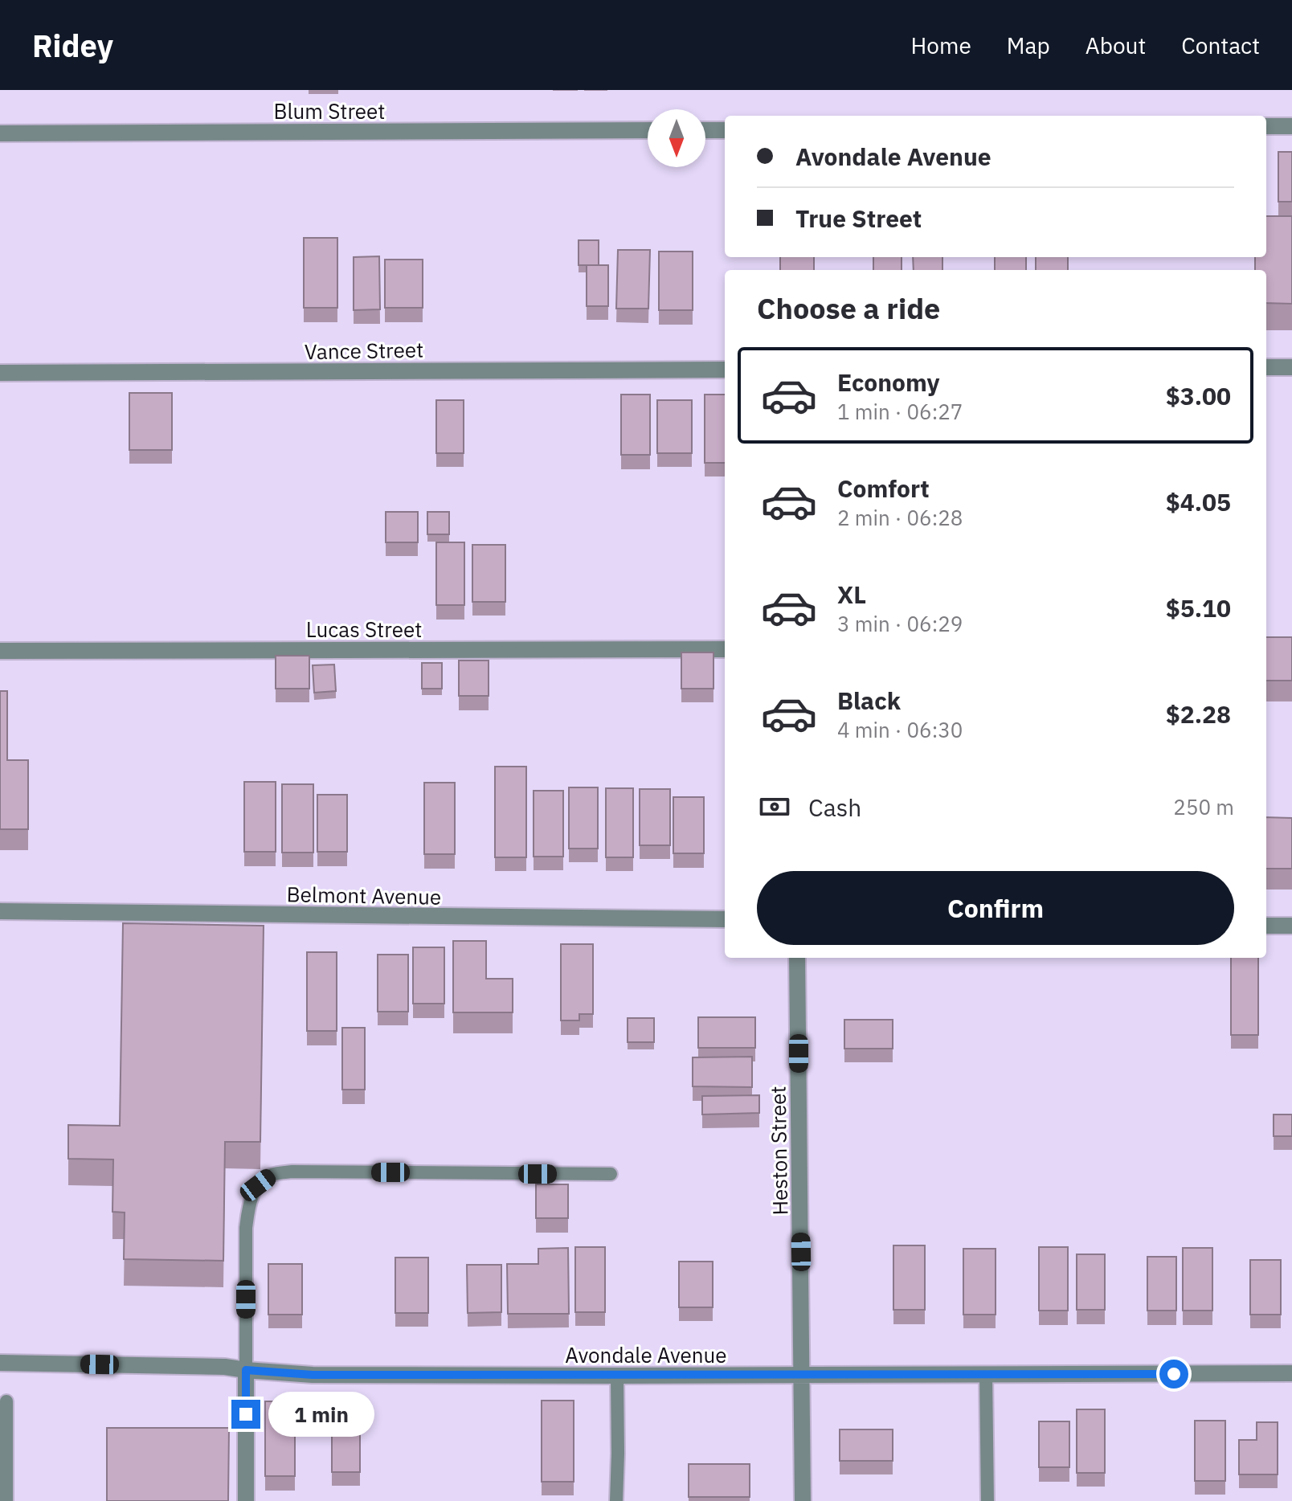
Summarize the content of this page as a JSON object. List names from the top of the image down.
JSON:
{
  "streets": {
    "street": [
      "Blum Street",
      "Vance Street",
      "Lucas Street",
      "Belmont Avenue",
      "Heston Street",
      "Avondale Avenue"
    ]
  },
  "crossings": [
    ["Heston Street", "Avondale Avenue"]
  ],
  "north": "bottom",
  "page": {
    "header": "Ridey",
    "nav": [
      "Home",
      "Map",
      "About",
      "Contact"
    ],
    "banner": ["Avondale Avenue", "True Street"],
    "heading": "Choose a ride",
    "list": [
      {
        "name": "Economy",
        "note": "1 min · 06:27",
        "value": "$3.00"
      },
      {
        "name": "Comfort",
        "note": "2 min · 06:28",
        "value": "$4.05"
      },
      {
        "name": "XL",
        "note": "3 min · 06:29",
        "value": "$5.10"
      },
      {
        "name": "Black",
        "note": "4 min · 06:30",
        "value": "$2.28"
      }
    ],
    "pay": ["Cash", "250 m"],
    "buttons": "Confirm",
    "bubble": "1 min"
  }
}
